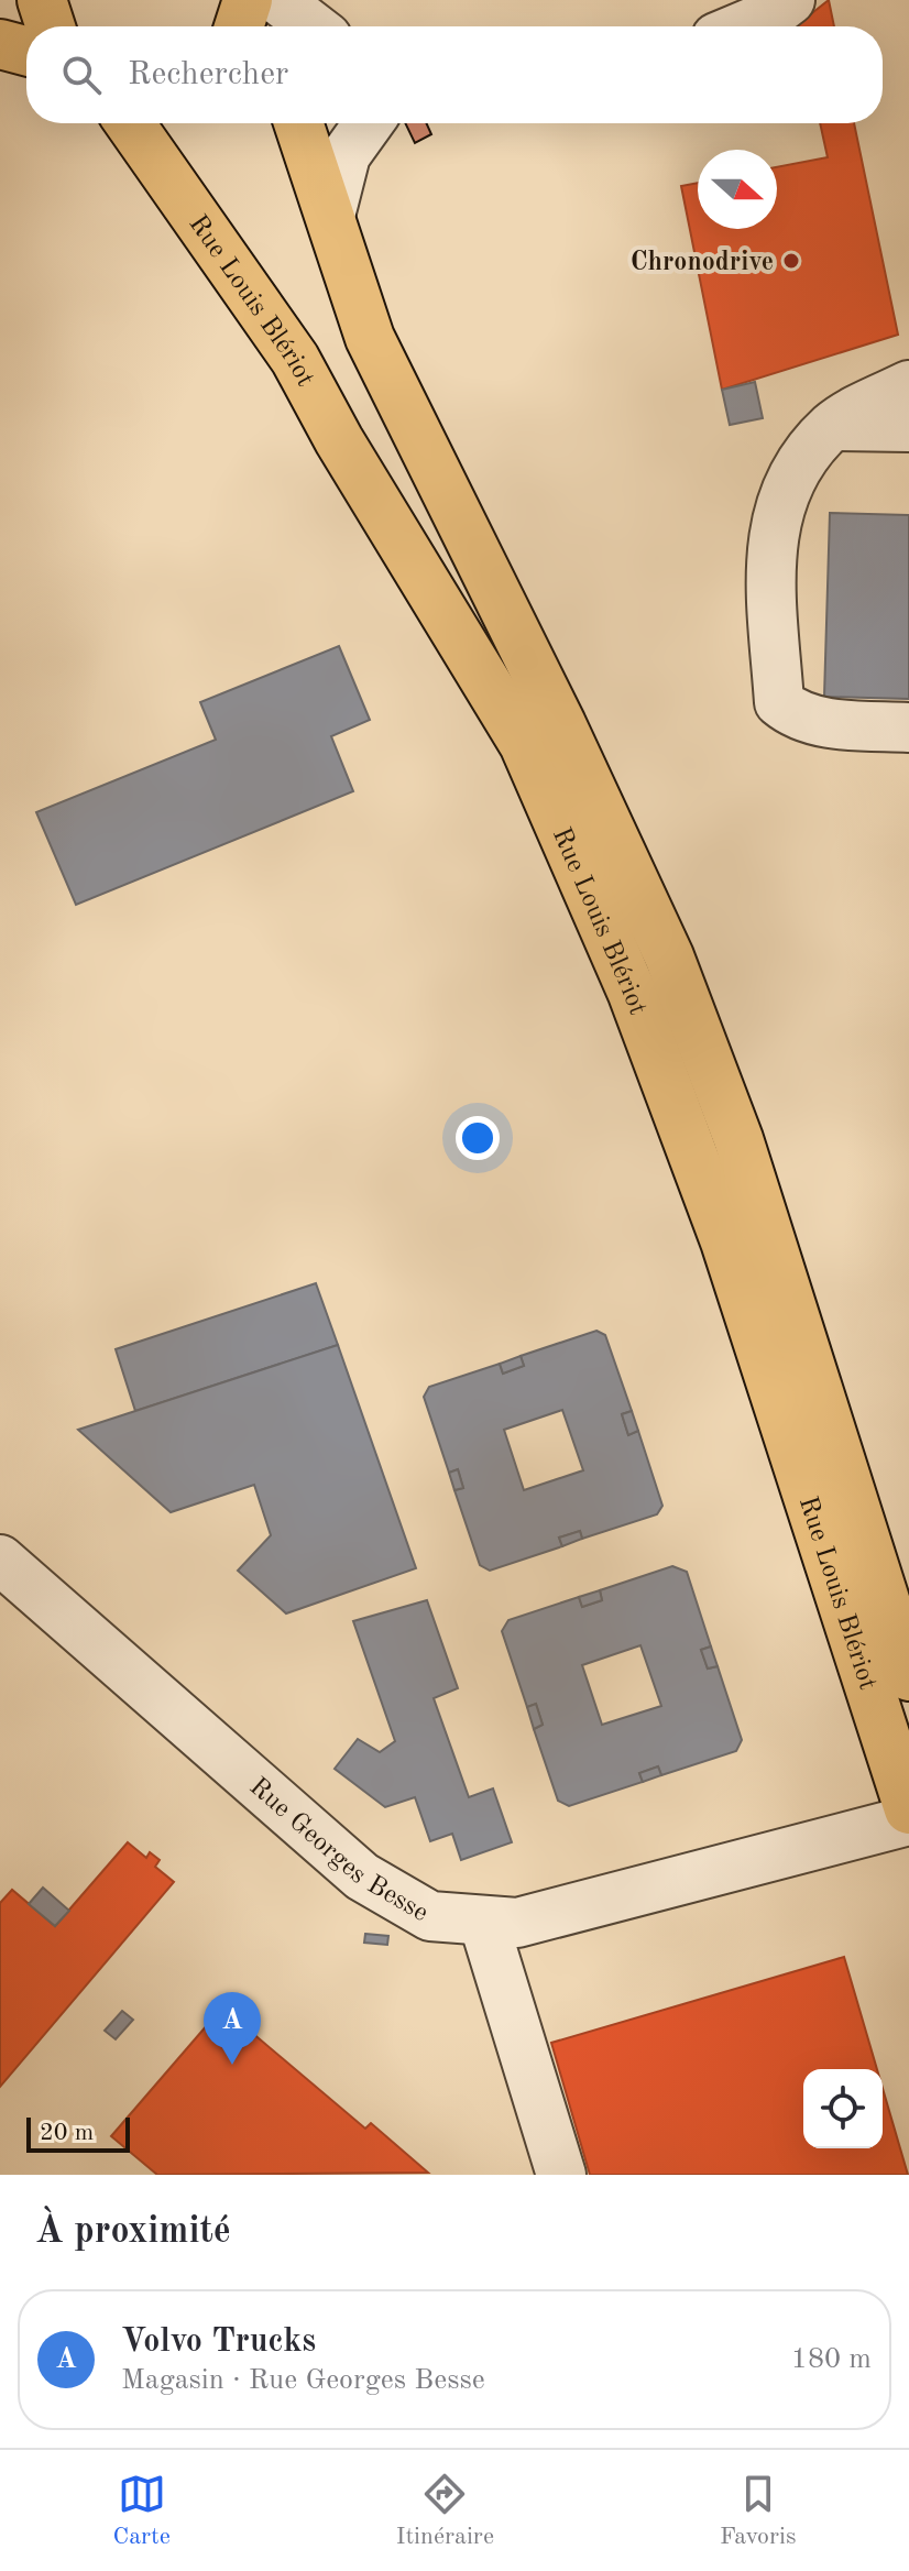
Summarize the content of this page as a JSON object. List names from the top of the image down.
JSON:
{
  "streets": {
    "main road": ["Rue Louis Blériot"],
    "street": ["Rue Georges Besse"]
  },
  "places": ["Chronodrive"],
  "scale_bar": "20 m",
  "north": "right",
  "page": {
    "search": "Rechercher",
    "pins": "A",
    "scale": "20 m",
    "heading": "À proximité",
    "list": [
      {
        "mark": "A",
        "name": "Volvo Trucks",
        "note": "Magasin · Rue Georges Besse",
        "value": "180 m"
      }
    ],
    "nav": ["Carte", "Itinéraire", "Favoris"]
  }
}
